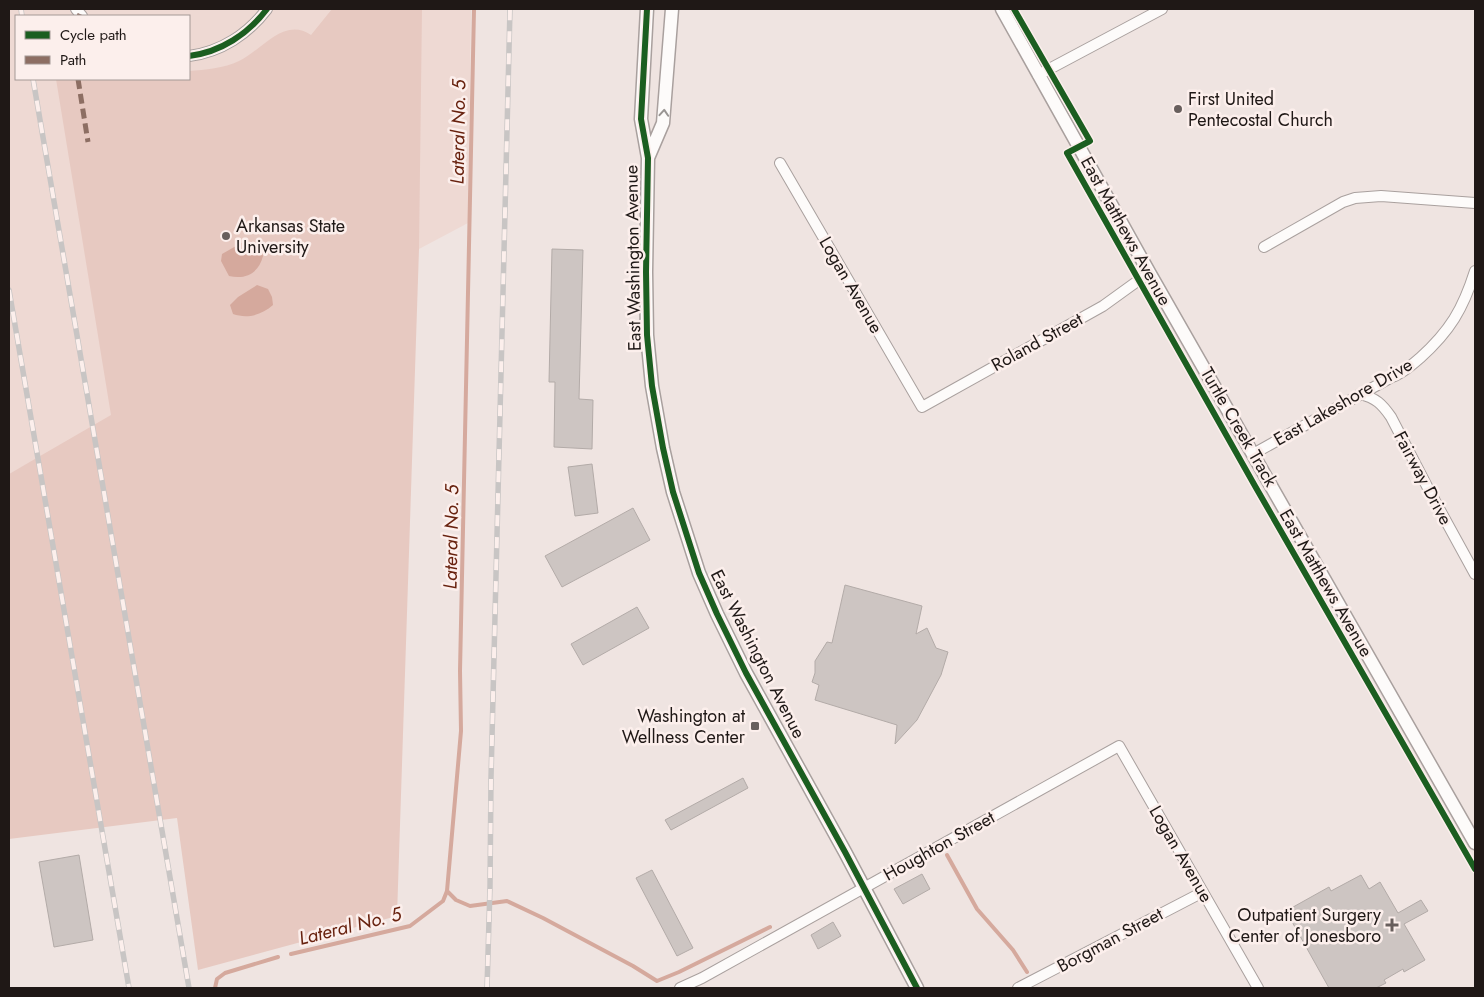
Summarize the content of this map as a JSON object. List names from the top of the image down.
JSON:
{
  "streets": {
    "street": [
      "East Matthews Avenue",
      "East Washington Avenue",
      "Logan Avenue",
      "Roland Street",
      "East Lakeshore Drive",
      "Fairway Drive",
      "Houghton Street",
      "Borgman Street"
    ],
    "cycle path": ["Turtle Creek Track"]
  },
  "crossings": [
    ["East Matthews Avenue", "Roland Street"],
    ["East Matthews Avenue", "East Lakeshore Drive"],
    ["East Washington Avenue", "Houghton Street"],
    ["Logan Avenue", "Roland Street"],
    ["Logan Avenue", "Houghton Street"],
    ["Logan Avenue", "Borgman Street"],
    ["East Lakeshore Drive", "Fairway Drive"]
  ],
  "water": ["Lateral No. 5"],
  "places": {
    "other": ["First United Pentecostal Church", "Arkansas State University"],
    "transit": ["Washington at Wellness Center"],
    "health": ["Outpatient Surgery Center of Jonesboro"]
  },
  "legend": ["Cycle path", "Path"]
}
